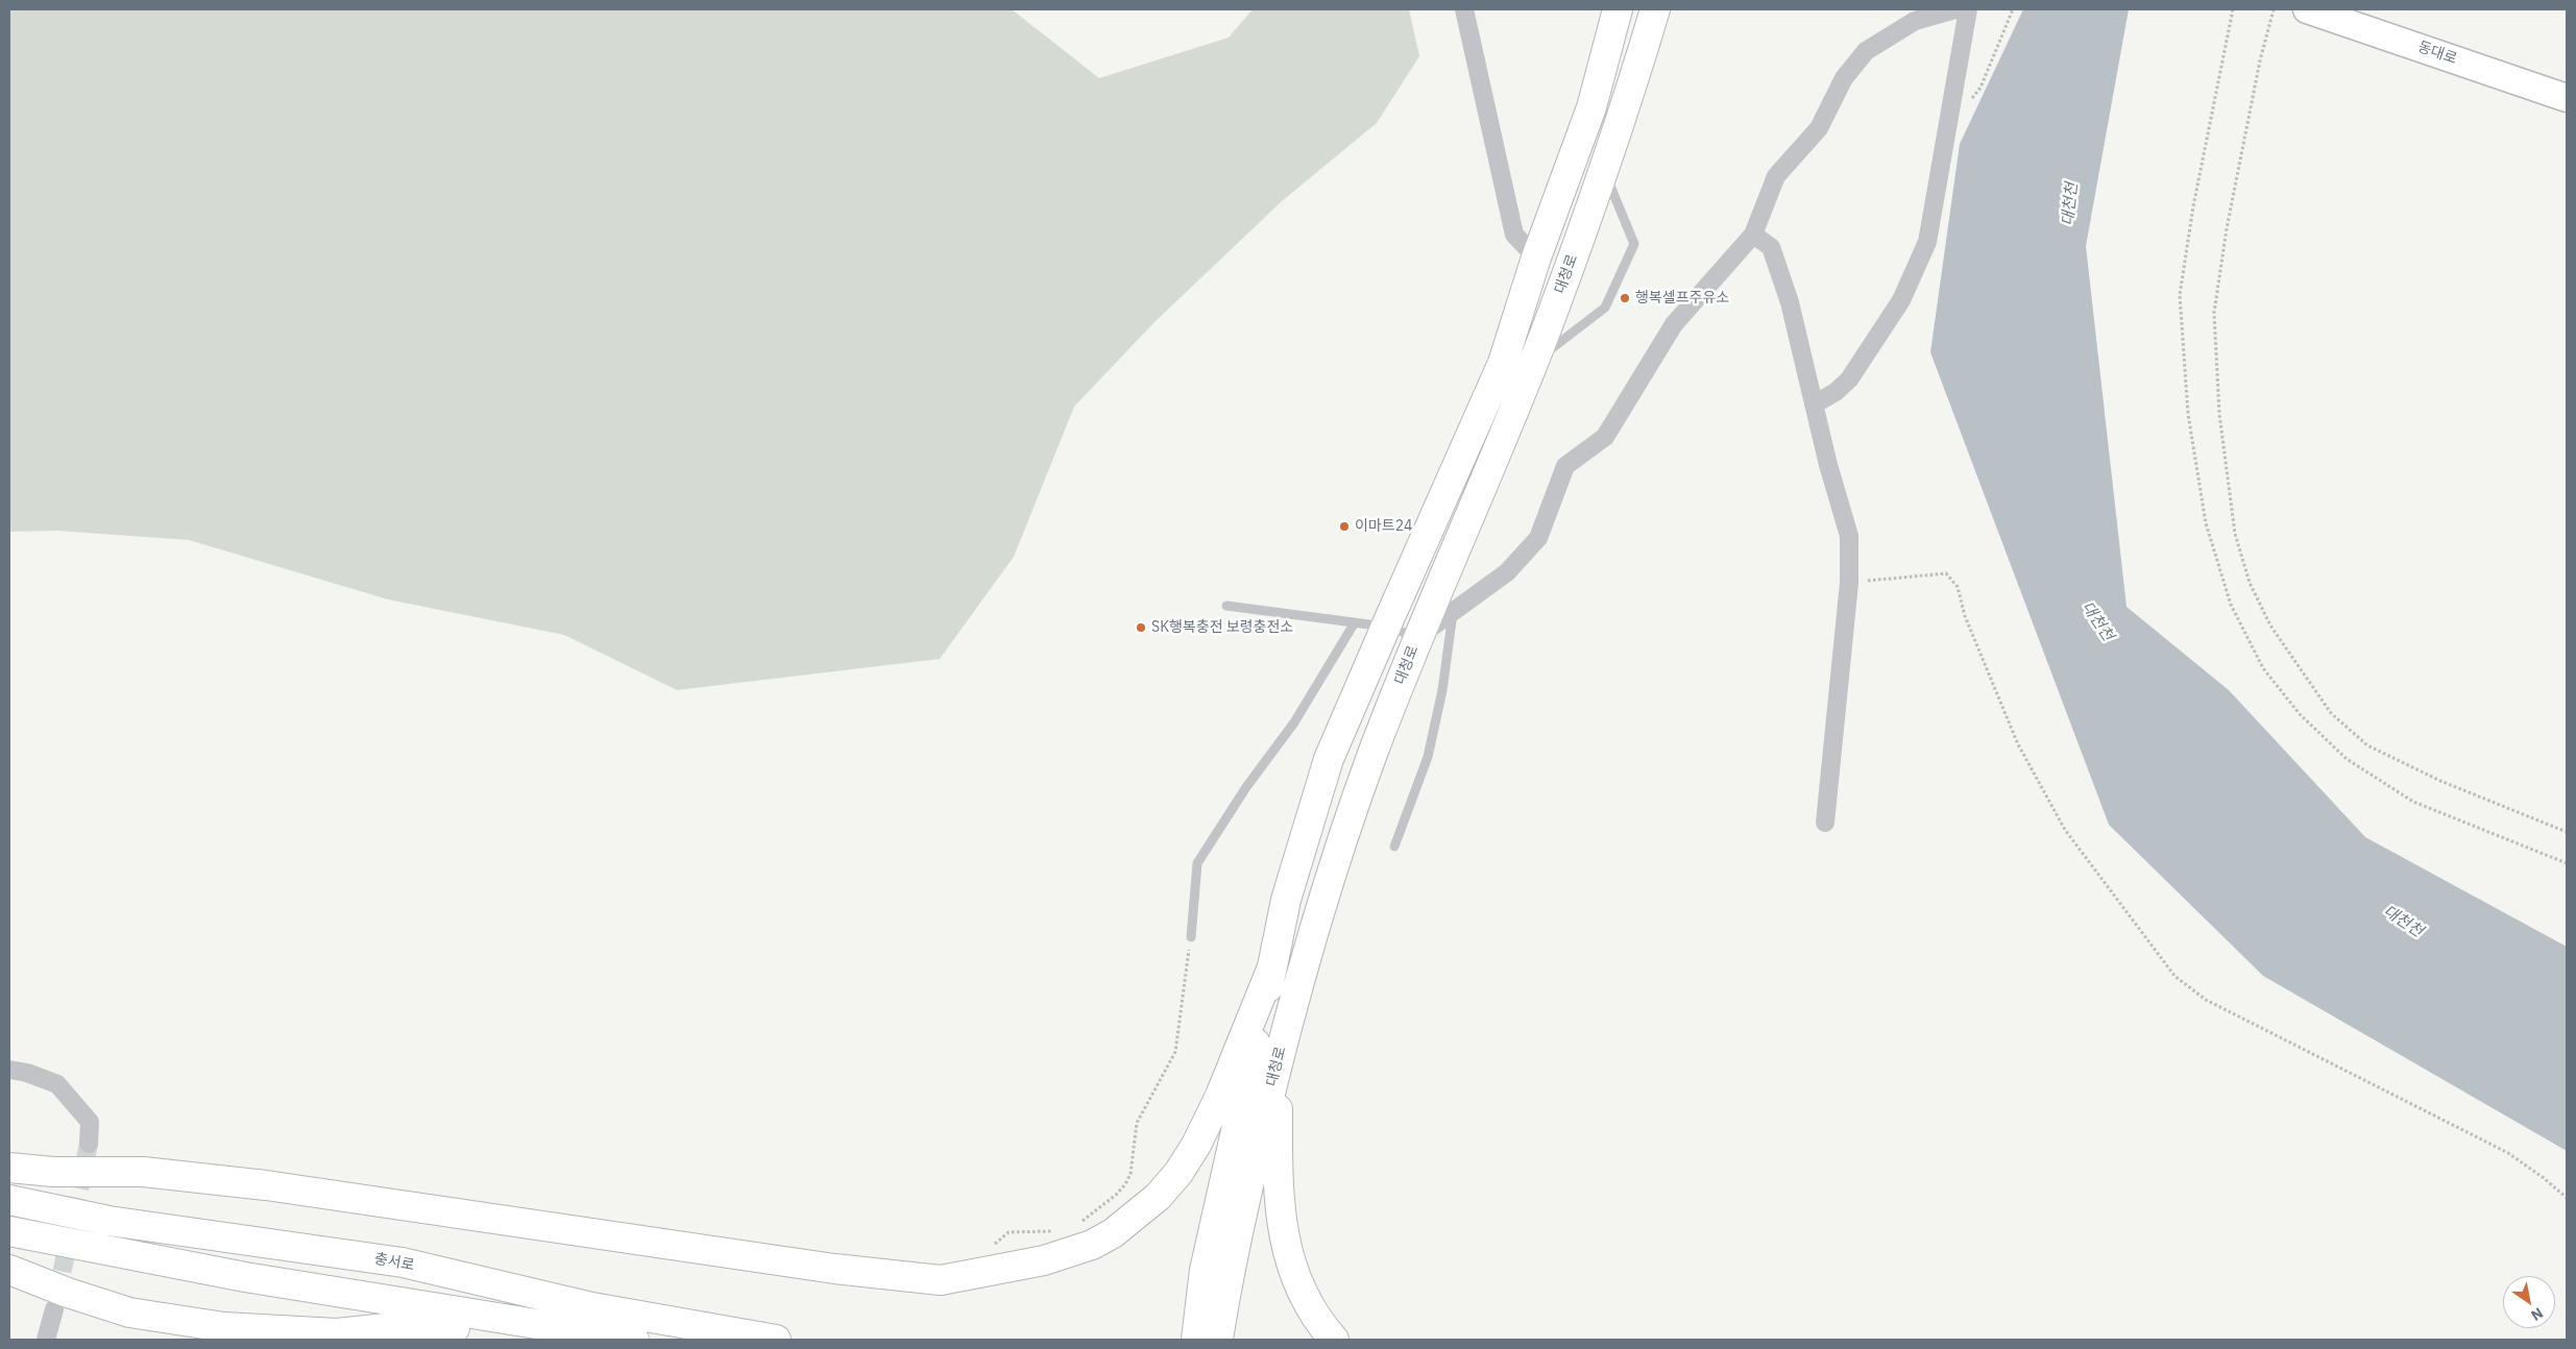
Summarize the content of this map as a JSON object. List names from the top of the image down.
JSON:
{
  "streets": {
    "highway": ["대청로", "충서로"],
    "main road": ["동대로"]
  },
  "water": ["대천천"],
  "places": ["행복셀프주유소", "이마트24", "SK행복충전 보령충전소"],
  "north": "bottom right"
}
